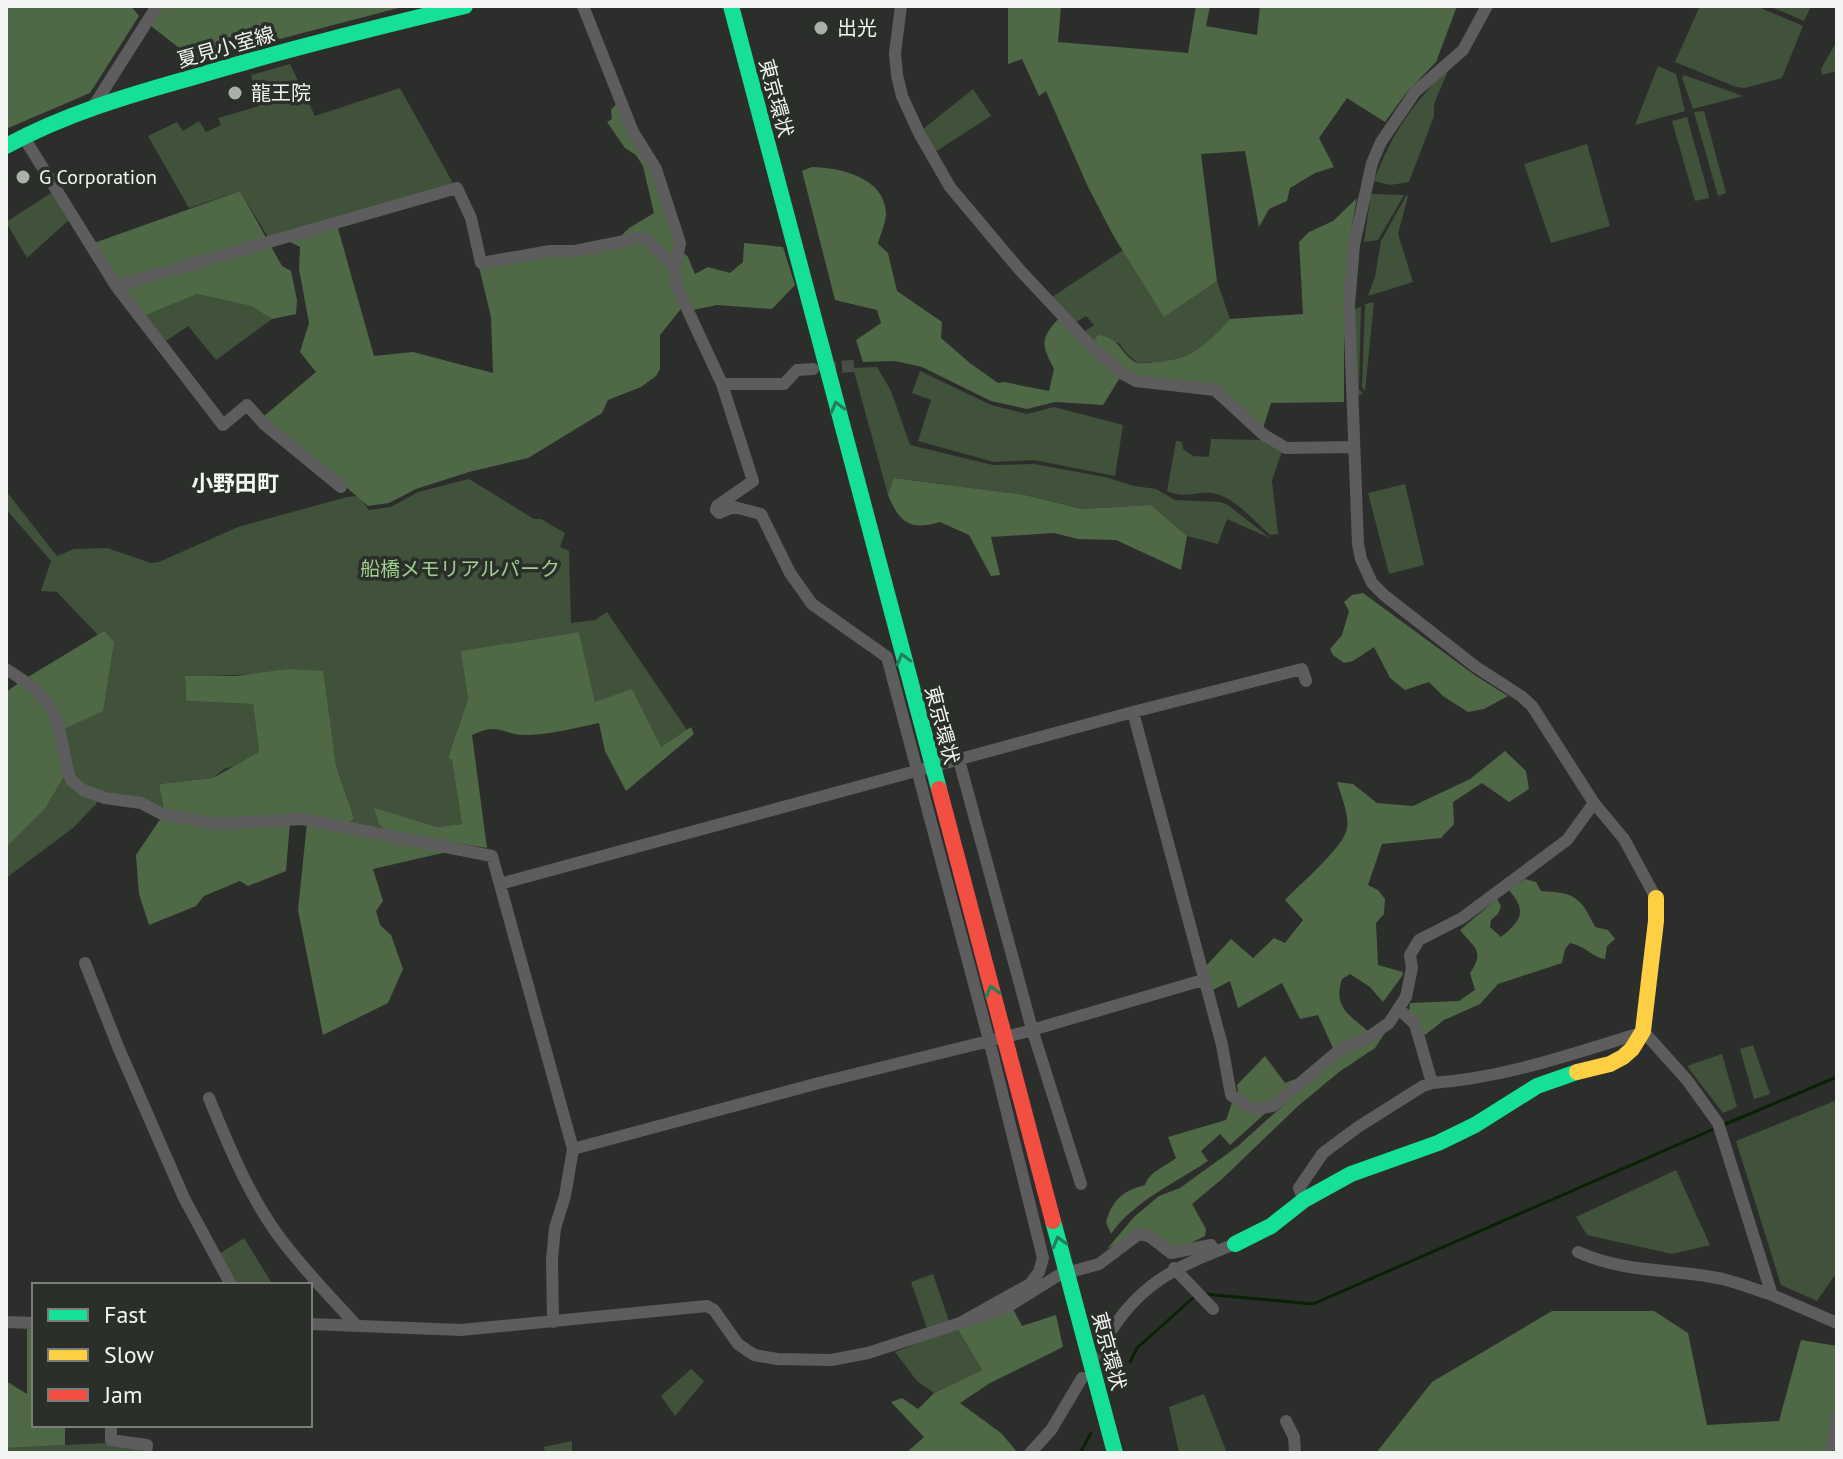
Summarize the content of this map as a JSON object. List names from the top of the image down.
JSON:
{
  "streets": {
    "main road": ["夏見小室線", "東京環状"]
  },
  "districts": ["小野田町"],
  "parks": ["船橋メモリアルパーク"],
  "places": ["出光", "龍王院", "G Corporation"],
  "legend": ["Fast", "Slow", "Jam"]
}
